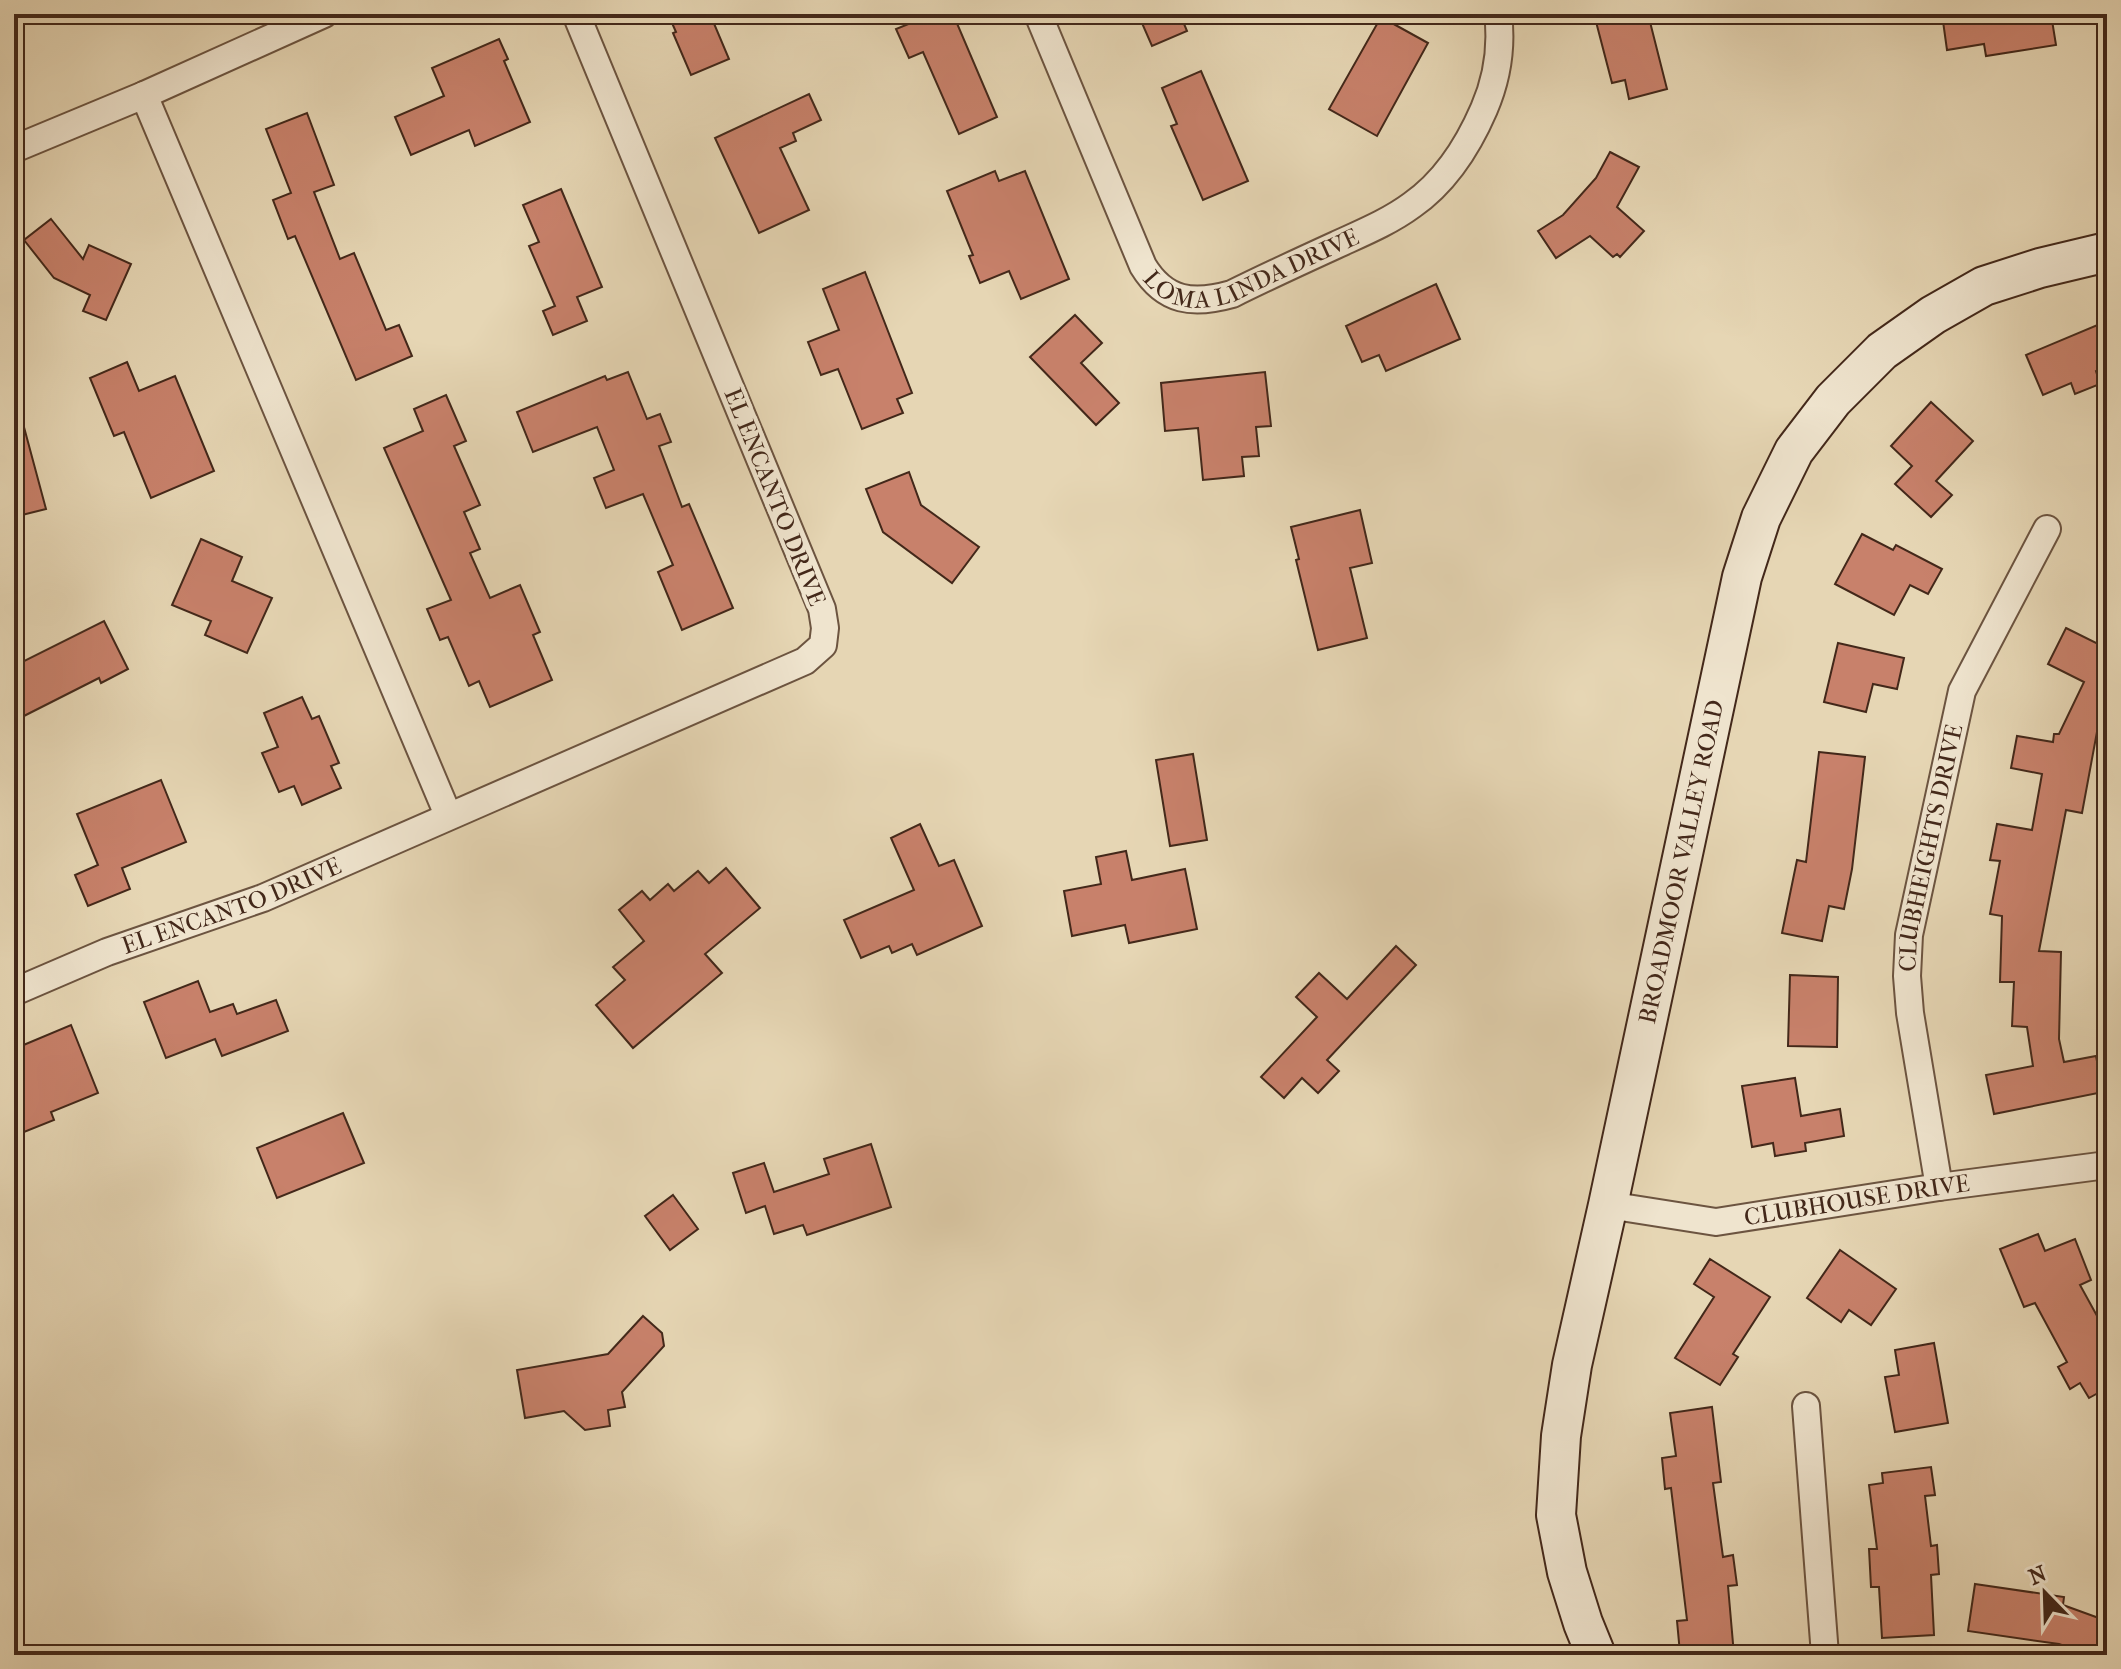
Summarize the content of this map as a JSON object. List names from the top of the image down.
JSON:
{
  "streets": {
    "street": [
      "LOMA LINDA DRIVE",
      "EL ENCANTO DRIVE",
      "CLUBHEIGHTS DRIVE",
      "BROADMOOR VALLEY ROAD",
      "CLUBHOUSE DRIVE"
    ]
  },
  "crossings": [
    ["CLUBHEIGHTS DRIVE", "CLUBHOUSE DRIVE"],
    ["BROADMOOR VALLEY ROAD", "CLUBHOUSE DRIVE"]
  ],
  "north": "top left"
}
